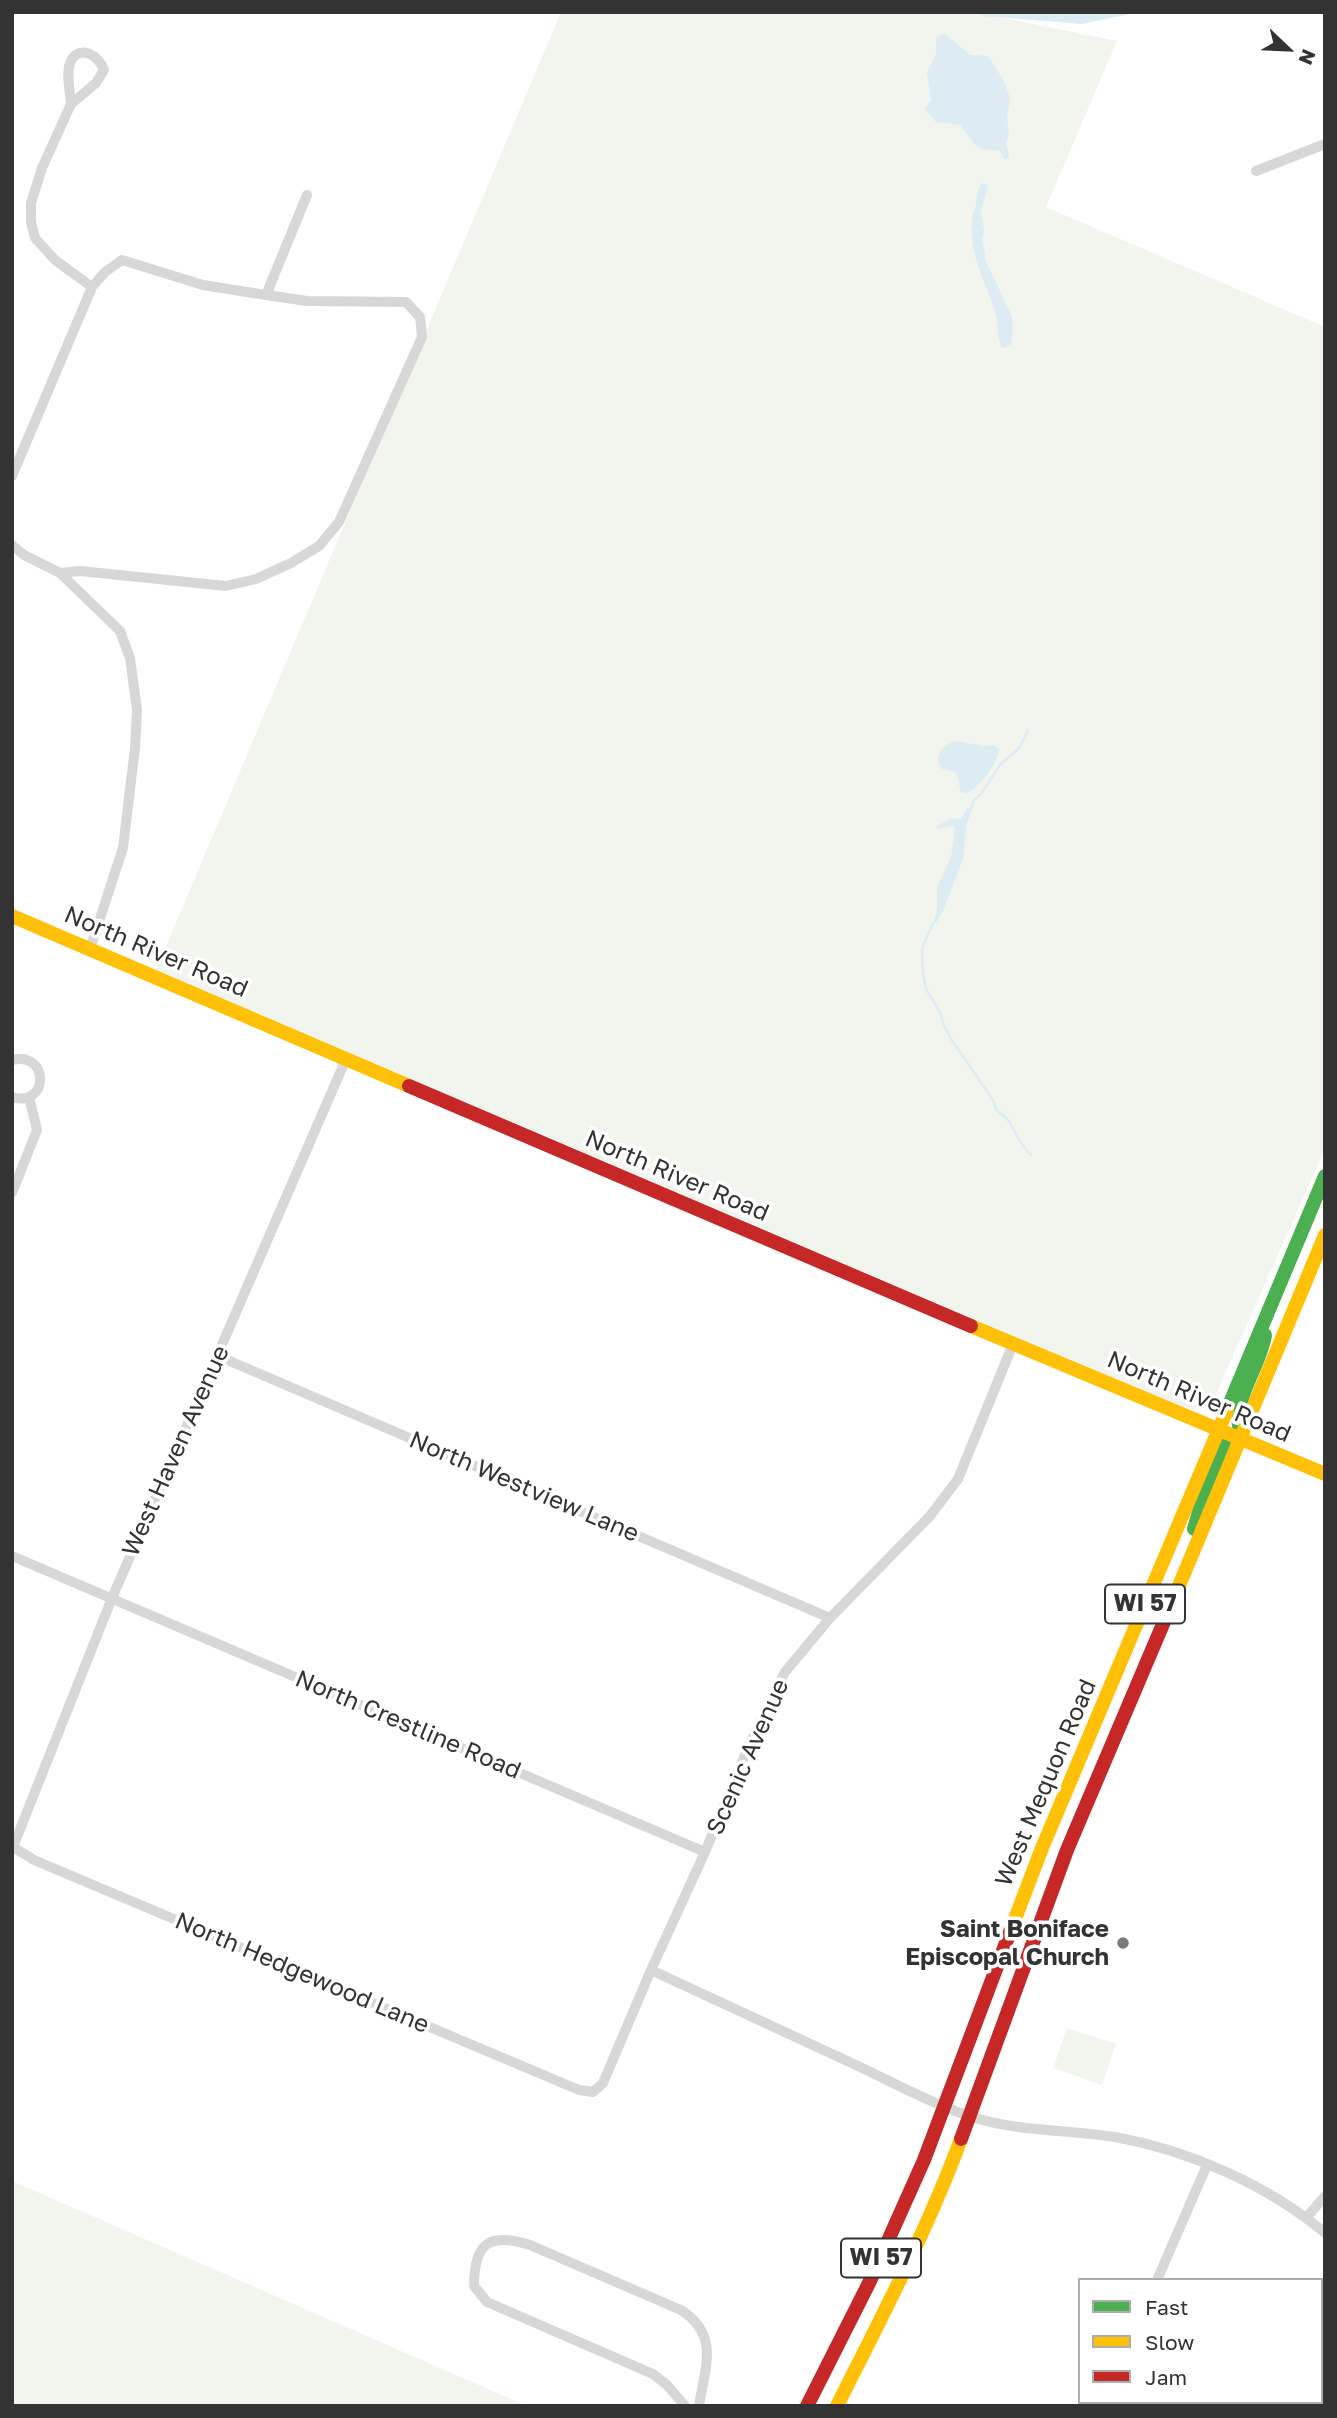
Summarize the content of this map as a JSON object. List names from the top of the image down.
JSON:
{
  "streets": {
    "main road": ["North River Road", "WI 57", "West Mequon Road"],
    "street": [
      "West Haven Avenue",
      "North Westview Lane",
      "North Crestline Road",
      "Scenic Avenue",
      "North Hedgewood Lane"
    ]
  },
  "crossings": [
    ["North River Road", "West Haven Avenue"],
    ["North River Road", "Scenic Avenue"],
    ["North River Road", "West Mequon Road"],
    ["West Haven Avenue", "North Westview Lane"],
    ["West Haven Avenue", "North Crestline Road"],
    ["West Haven Avenue", "North Hedgewood Lane"],
    ["North Westview Lane", "Scenic Avenue"],
    ["North Crestline Road", "Scenic Avenue"],
    ["Scenic Avenue", "North Hedgewood Lane"]
  ],
  "places": ["Saint Boniface Episcopal Church"],
  "legend": ["Fast", "Slow", "Jam"],
  "north": "bottom right"
}
